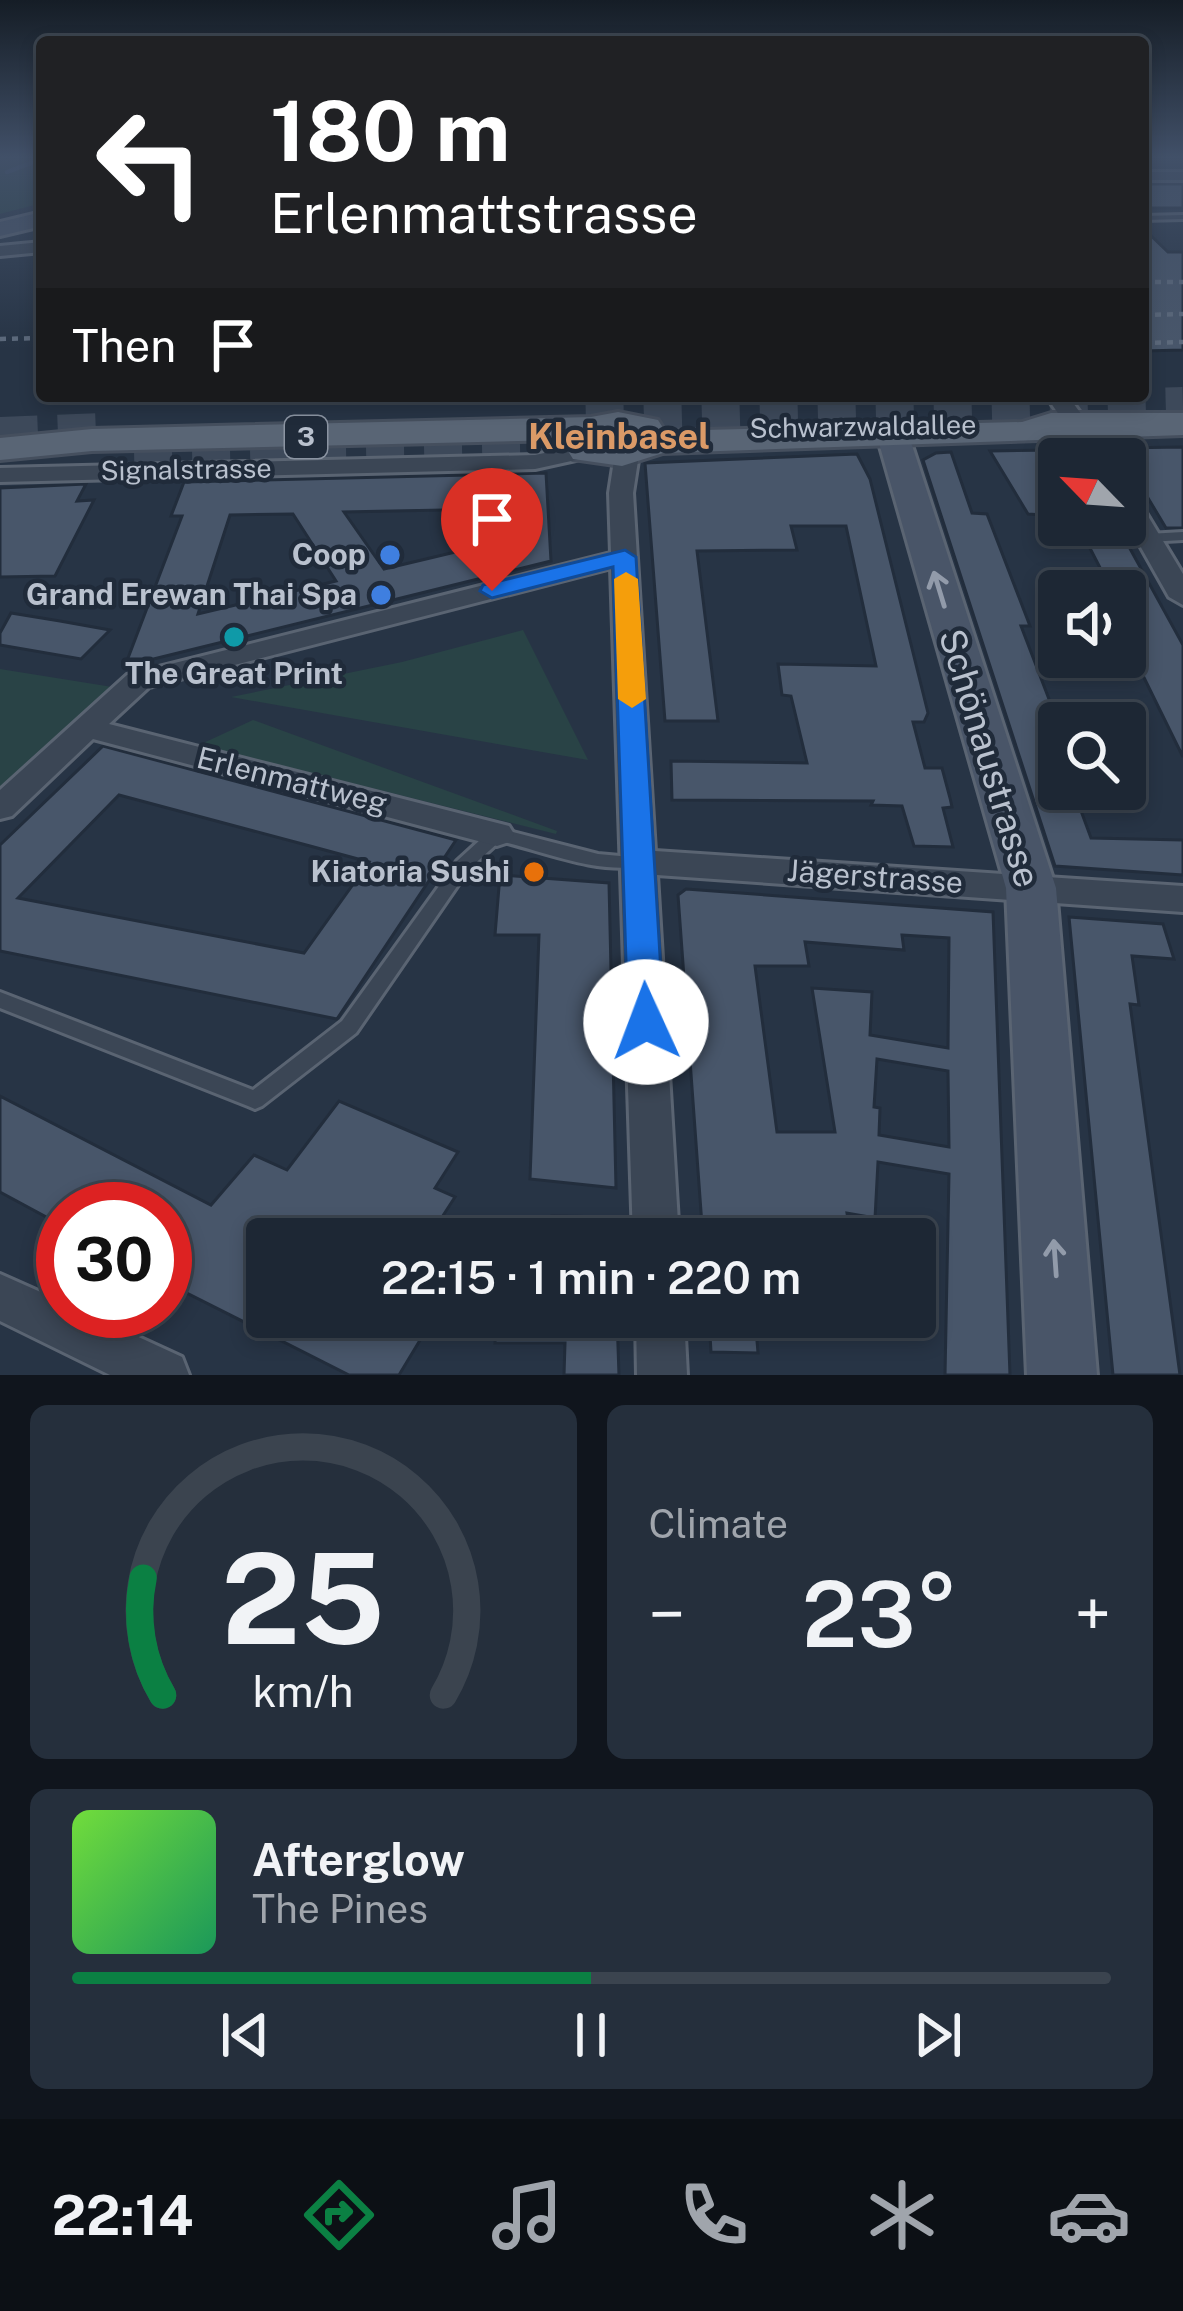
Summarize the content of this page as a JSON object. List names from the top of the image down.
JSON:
{
  "streets": {
    "main road": ["Schwarzwaldallee", "3"],
    "street": [
      "Signalstrasse",
      "Schönaustrasse",
      "Erlenmattweg",
      "Jägerstrasse"
    ]
  },
  "crossings": [
    ["Schwarzwaldallee", "Signalstrasse"],
    ["Schwarzwaldallee", "Schönaustrasse"],
    ["Schönaustrasse", "Jägerstrasse"],
    ["Erlenmattweg", "Jägerstrasse"]
  ],
  "districts": ["Kleinbasel"],
  "places": [
    "Coop",
    "Grand Erewan Thai Spa",
    "The Great Print",
    "Kiatoria Sushi"
  ],
  "north": "top left",
  "page": {
    "turn": ["180 m", "Erlenmattstrasse"],
    "then": "Then",
    "limit": "30",
    "trip": "22:15 · 1 min · 220 m",
    "tile": "Climate",
    "heat": ["−", "23°", "+"],
    "song": ["Afterglow", "The Pines"],
    "tabs": "22:14",
    "gauge": ["25", "km/h"]
  }
}
